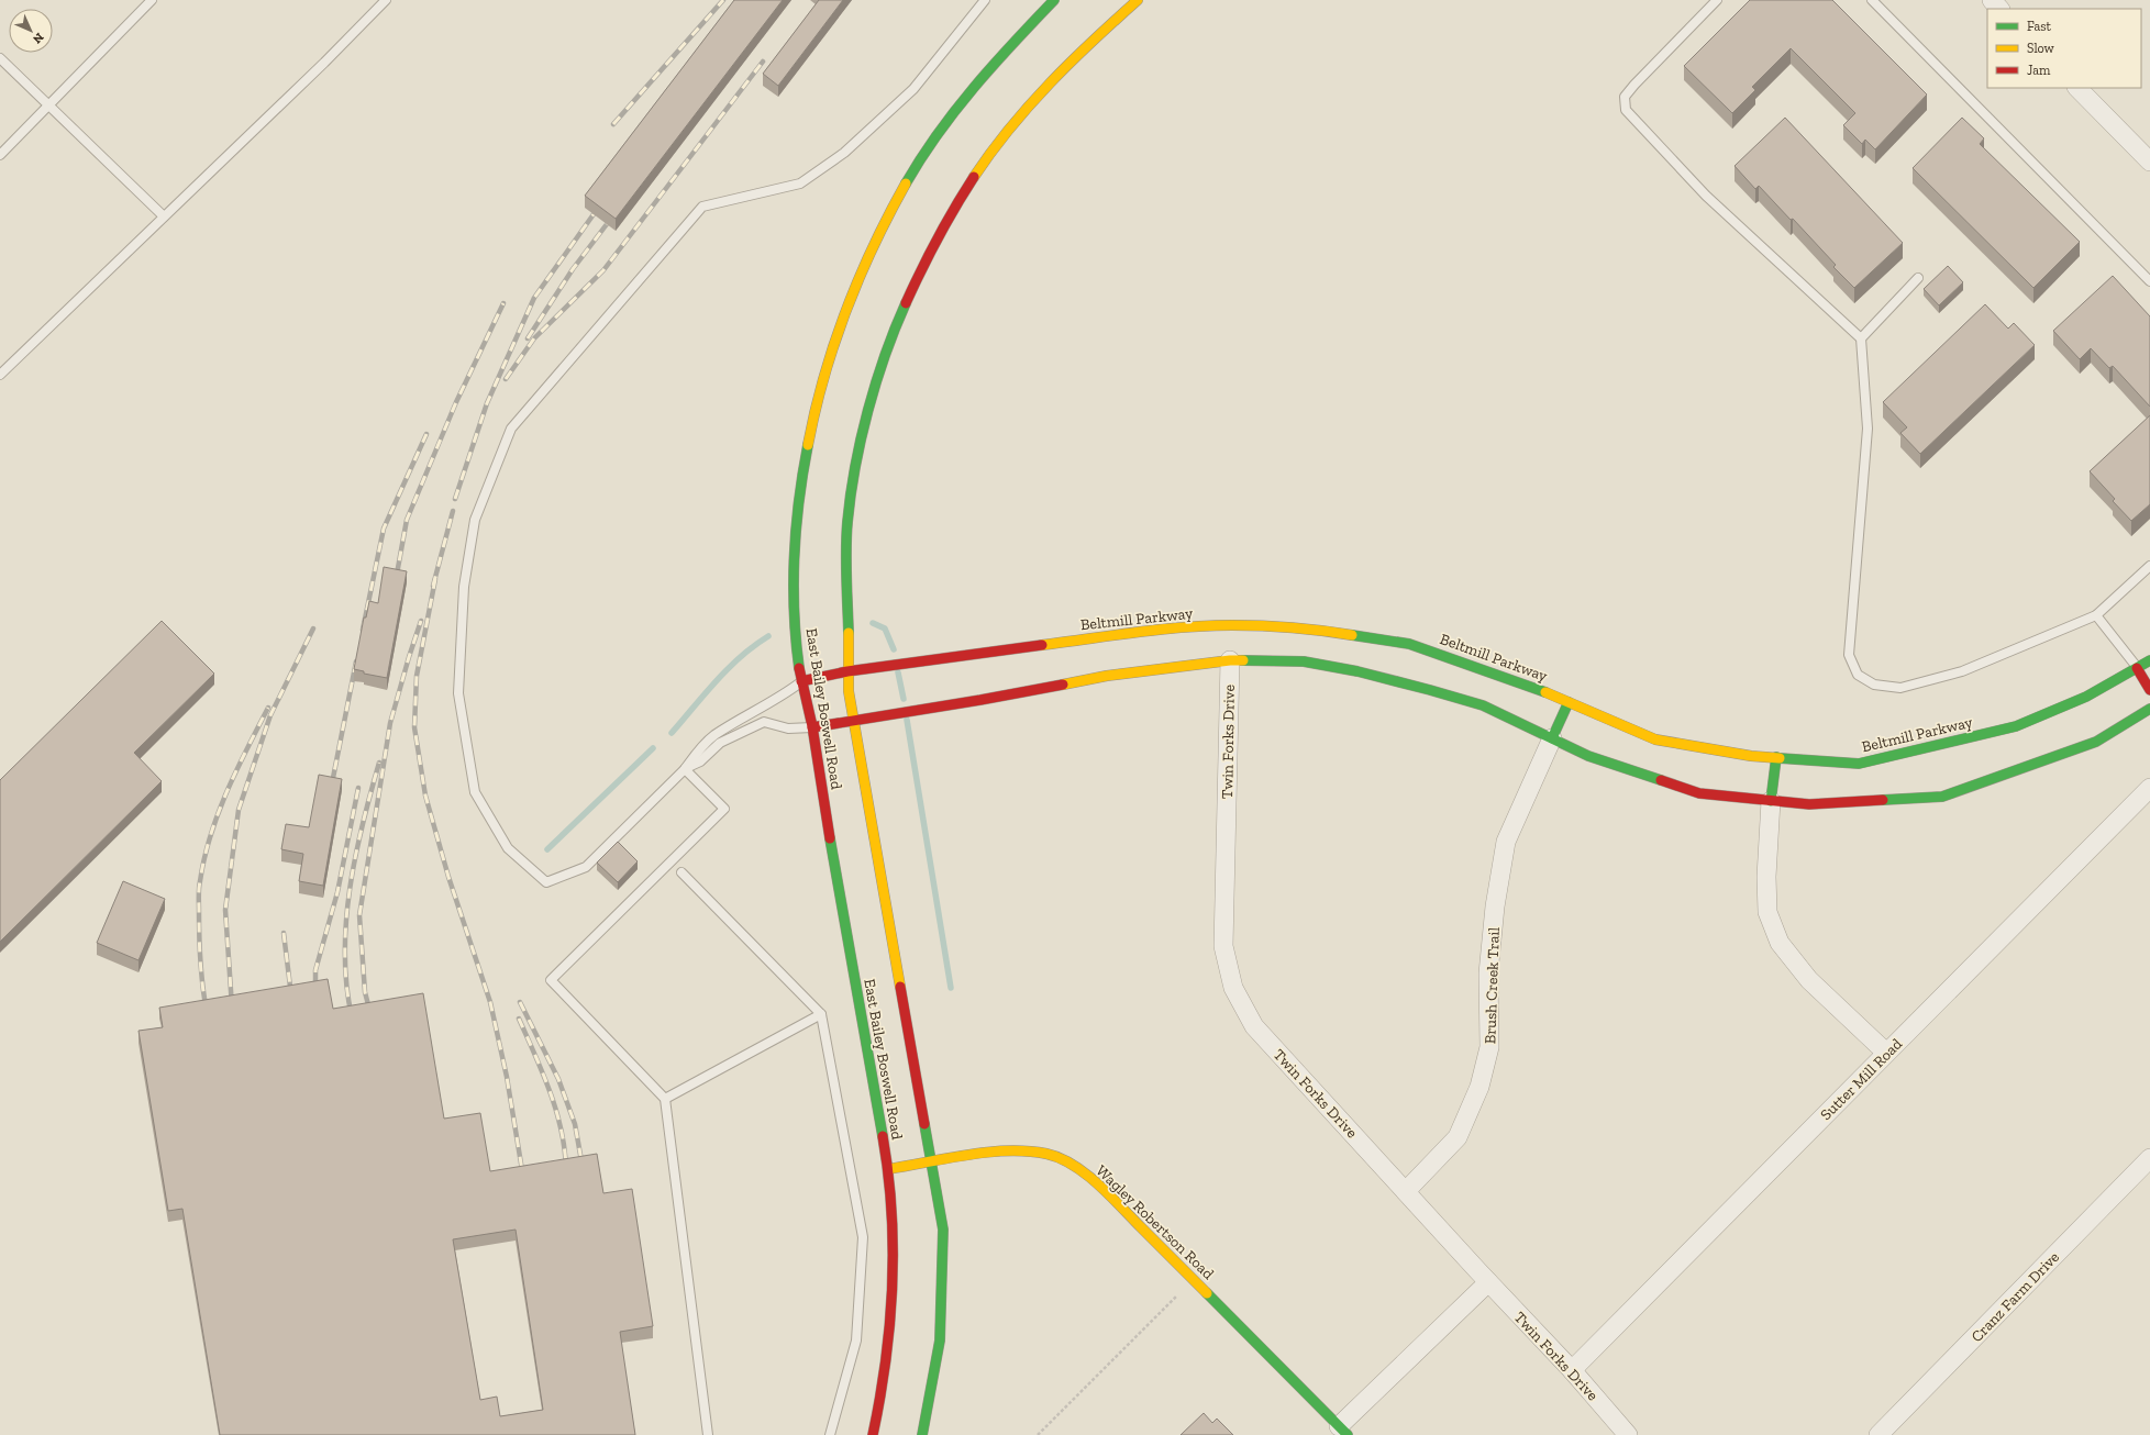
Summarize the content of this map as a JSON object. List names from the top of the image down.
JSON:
{
  "streets": {
    "street": [
      "Beltmill Parkway",
      "East Bailey Boswell Road",
      "Twin Forks Drive",
      "Brush Creek Trail",
      "Sutter Mill Road",
      "Wagley Robertson Road",
      "Cranz Farm Drive"
    ]
  },
  "crossings": [
    ["Beltmill Parkway", "East Bailey Boswell Road"],
    ["East Bailey Boswell Road", "Wagley Robertson Road"],
    ["Twin Forks Drive", "Brush Creek Trail"],
    ["Twin Forks Drive", "Sutter Mill Road"]
  ],
  "legend": ["Fast", "Slow", "Jam"],
  "north": "bottom right"
}
